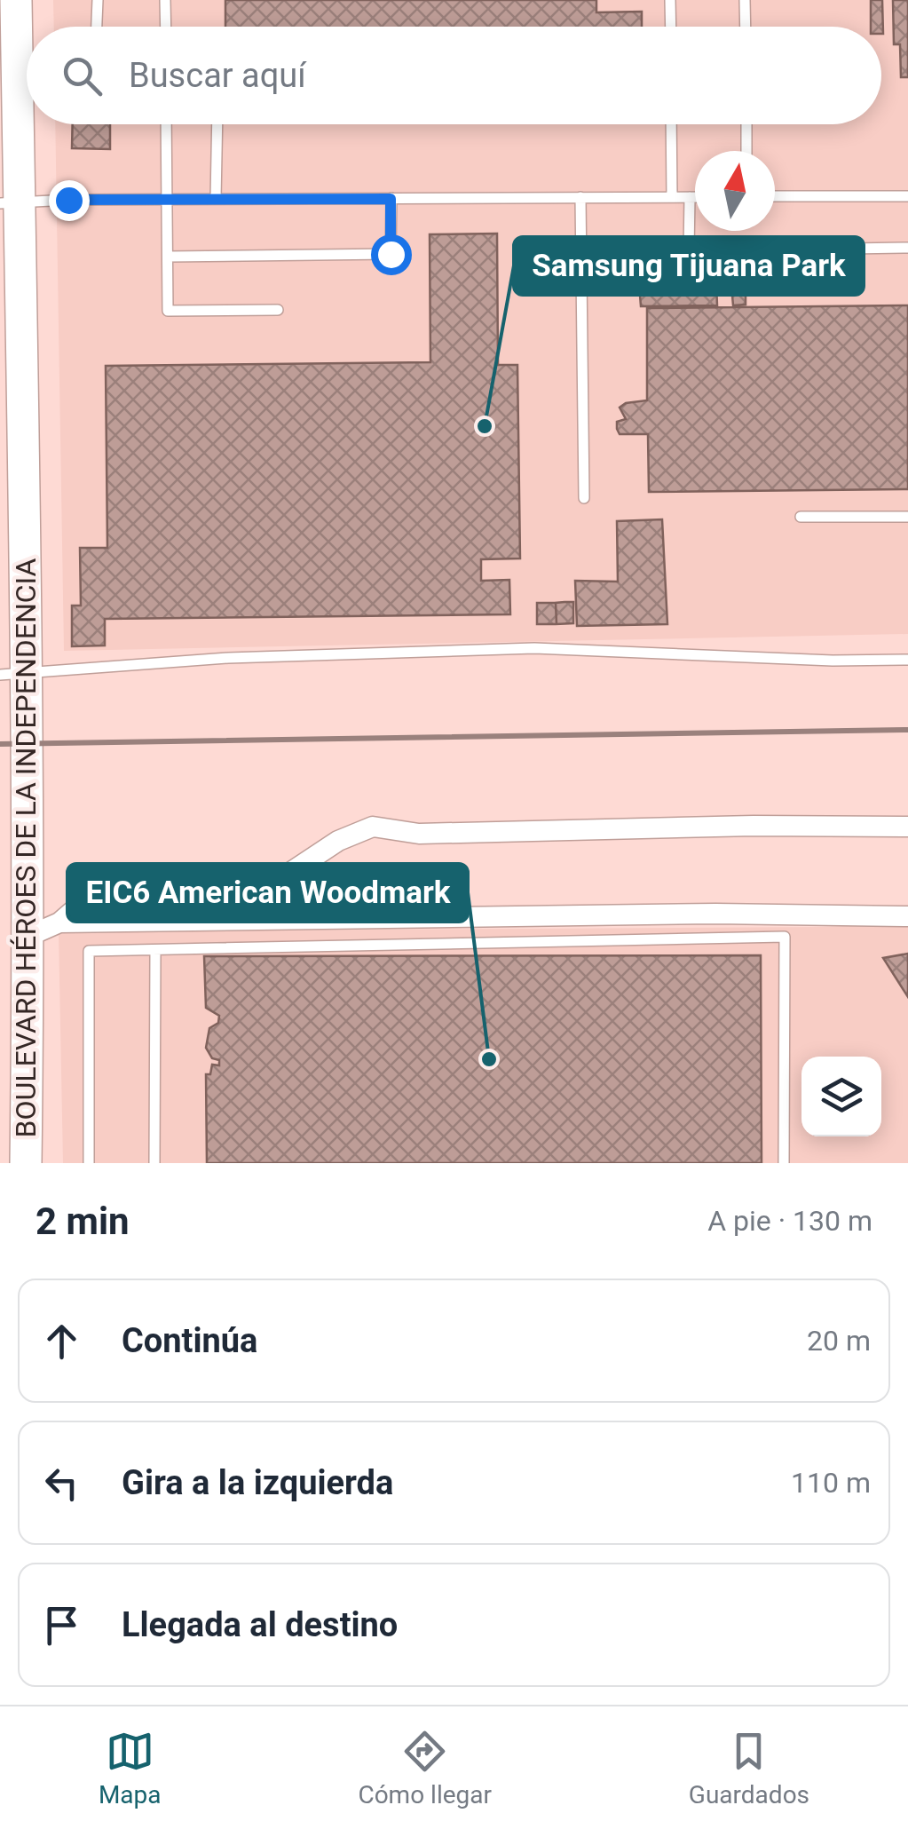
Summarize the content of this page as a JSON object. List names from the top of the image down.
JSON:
{
  "streets": {
    "main road": ["BOULEVARD HÉROES DE LA INDEPENDENCIA"]
  },
  "places": ["Samsung Tijuana Park", "EIC6 American Woodmark"],
  "north": "top",
  "page": {
    "search": "Buscar aquí",
    "heading": ["2 min", "A pie · 130 m"],
    "list": [
      ["Continúa", "20 m"],
      ["Gira a la izquierda", "110 m"],
      "Llegada al destino"
    ],
    "nav": ["Mapa", "Cómo llegar", "Guardados"]
  }
}
